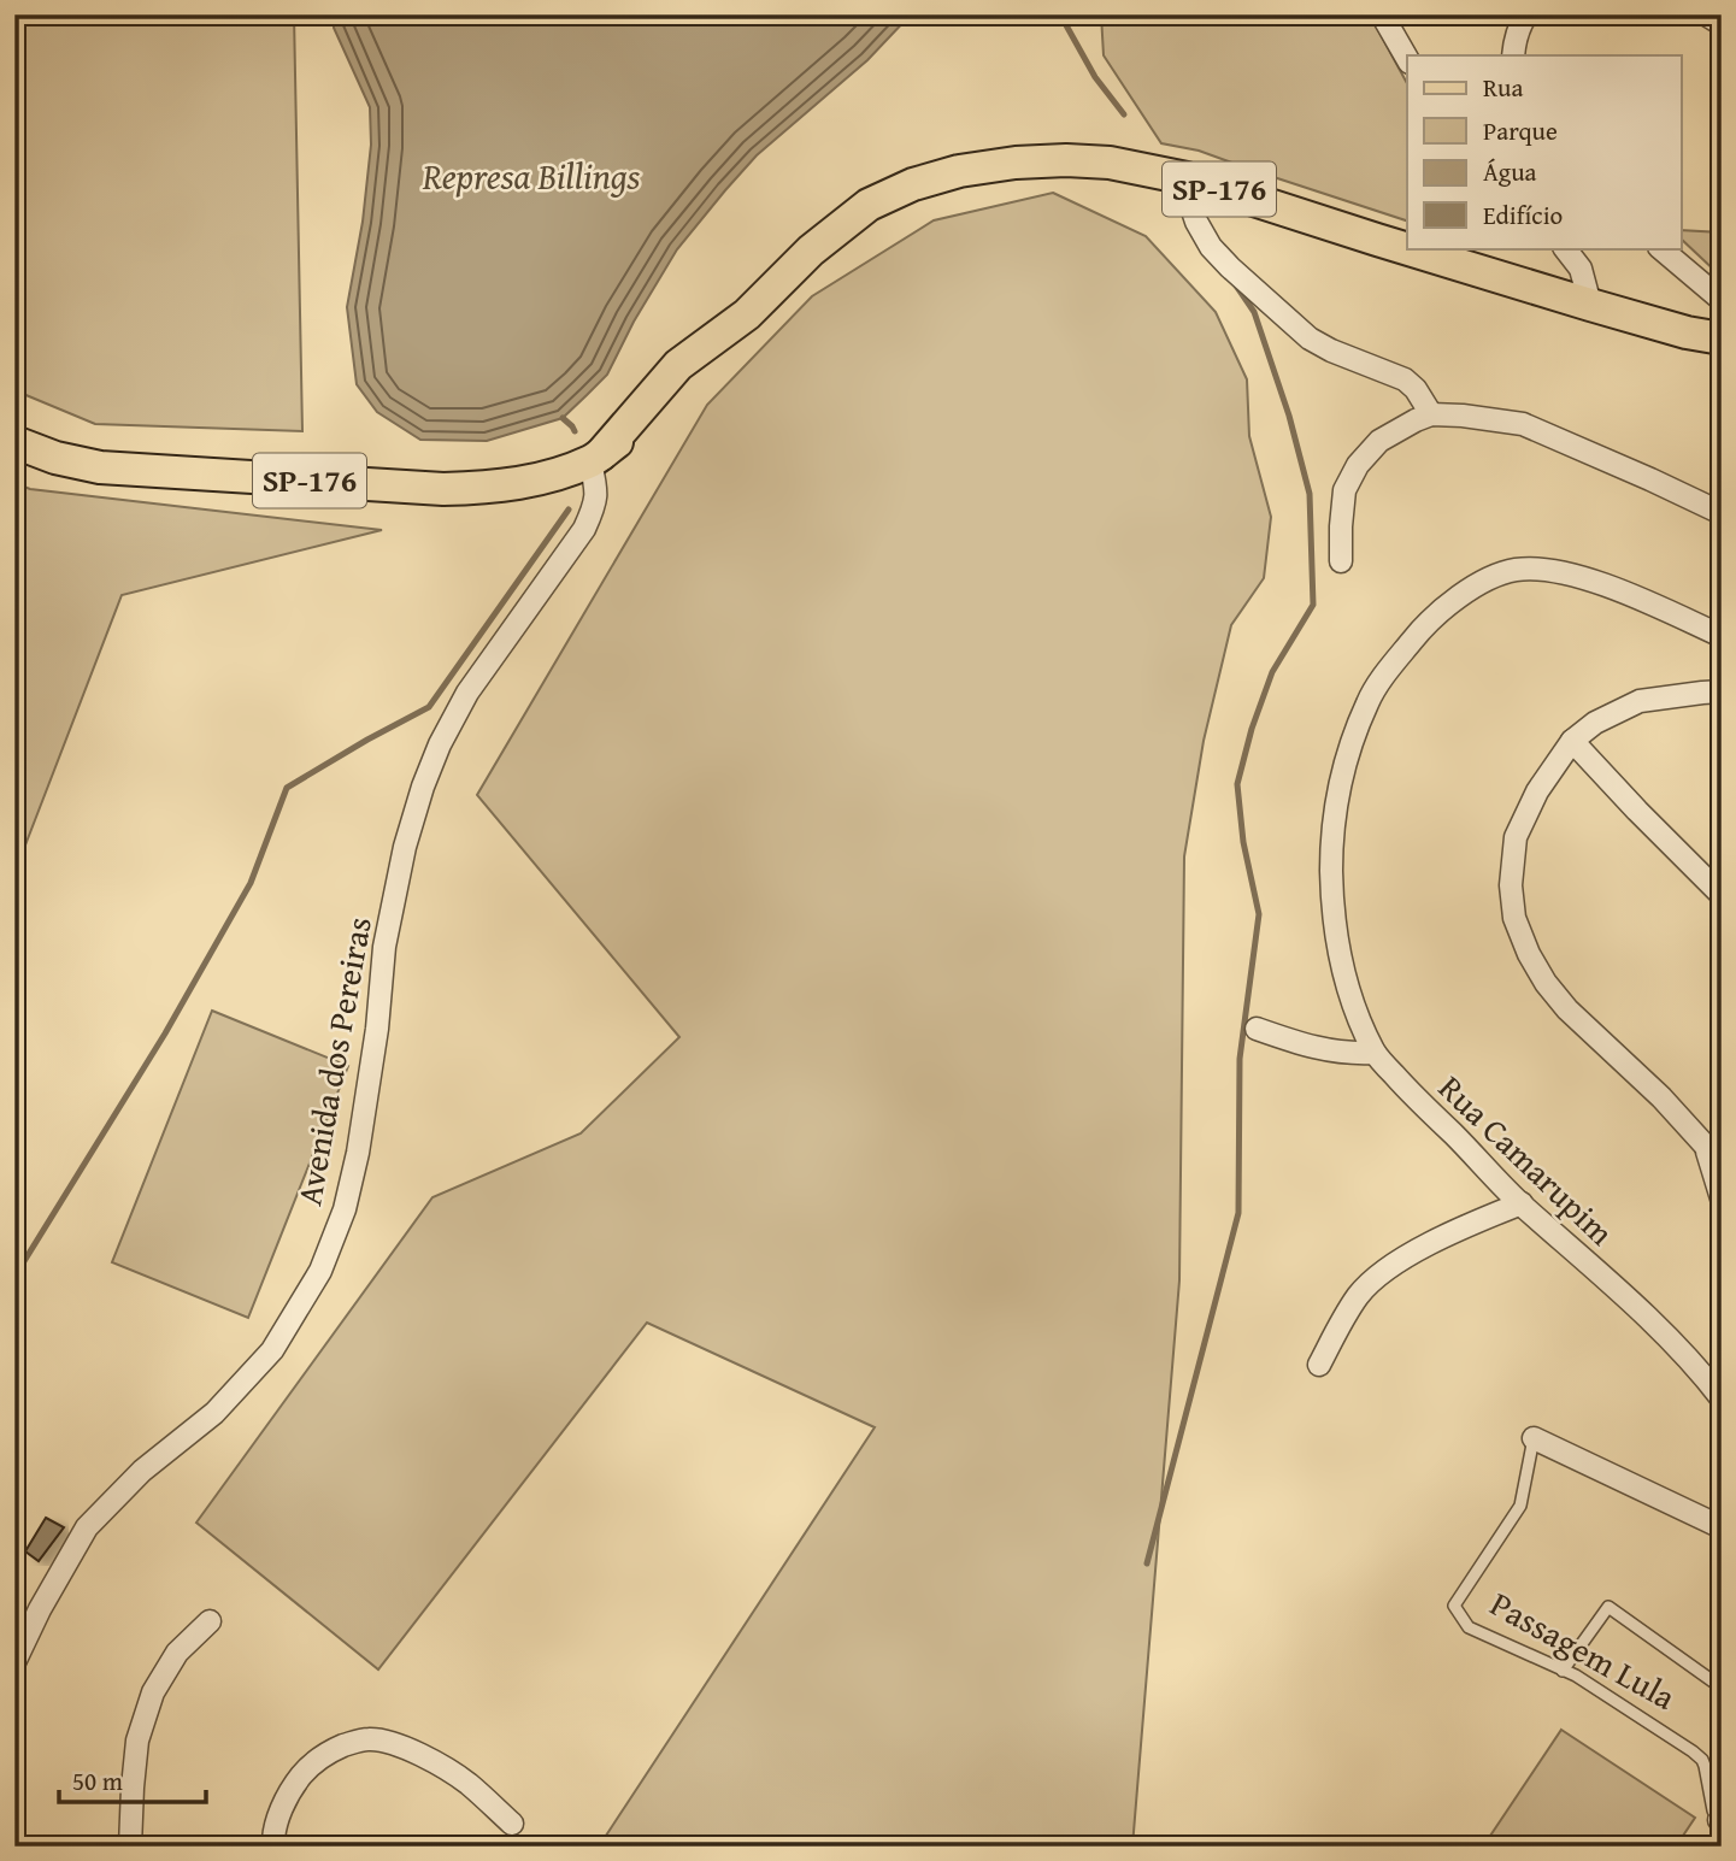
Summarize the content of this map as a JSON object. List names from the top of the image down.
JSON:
{
  "streets": {
    "main road": ["SP-176"],
    "street": ["Avenida dos Pereiras", "Rua Camarupim"],
    "lane": ["Passagem Lula"]
  },
  "crossings": [
    ["SP-176", "Avenida dos Pereiras"]
  ],
  "water": ["Represa Billings"],
  "legend": [
    "Rua",
    "Parque",
    "Água",
    "Edifício"
  ],
  "scale_bar": "50 m"
}
